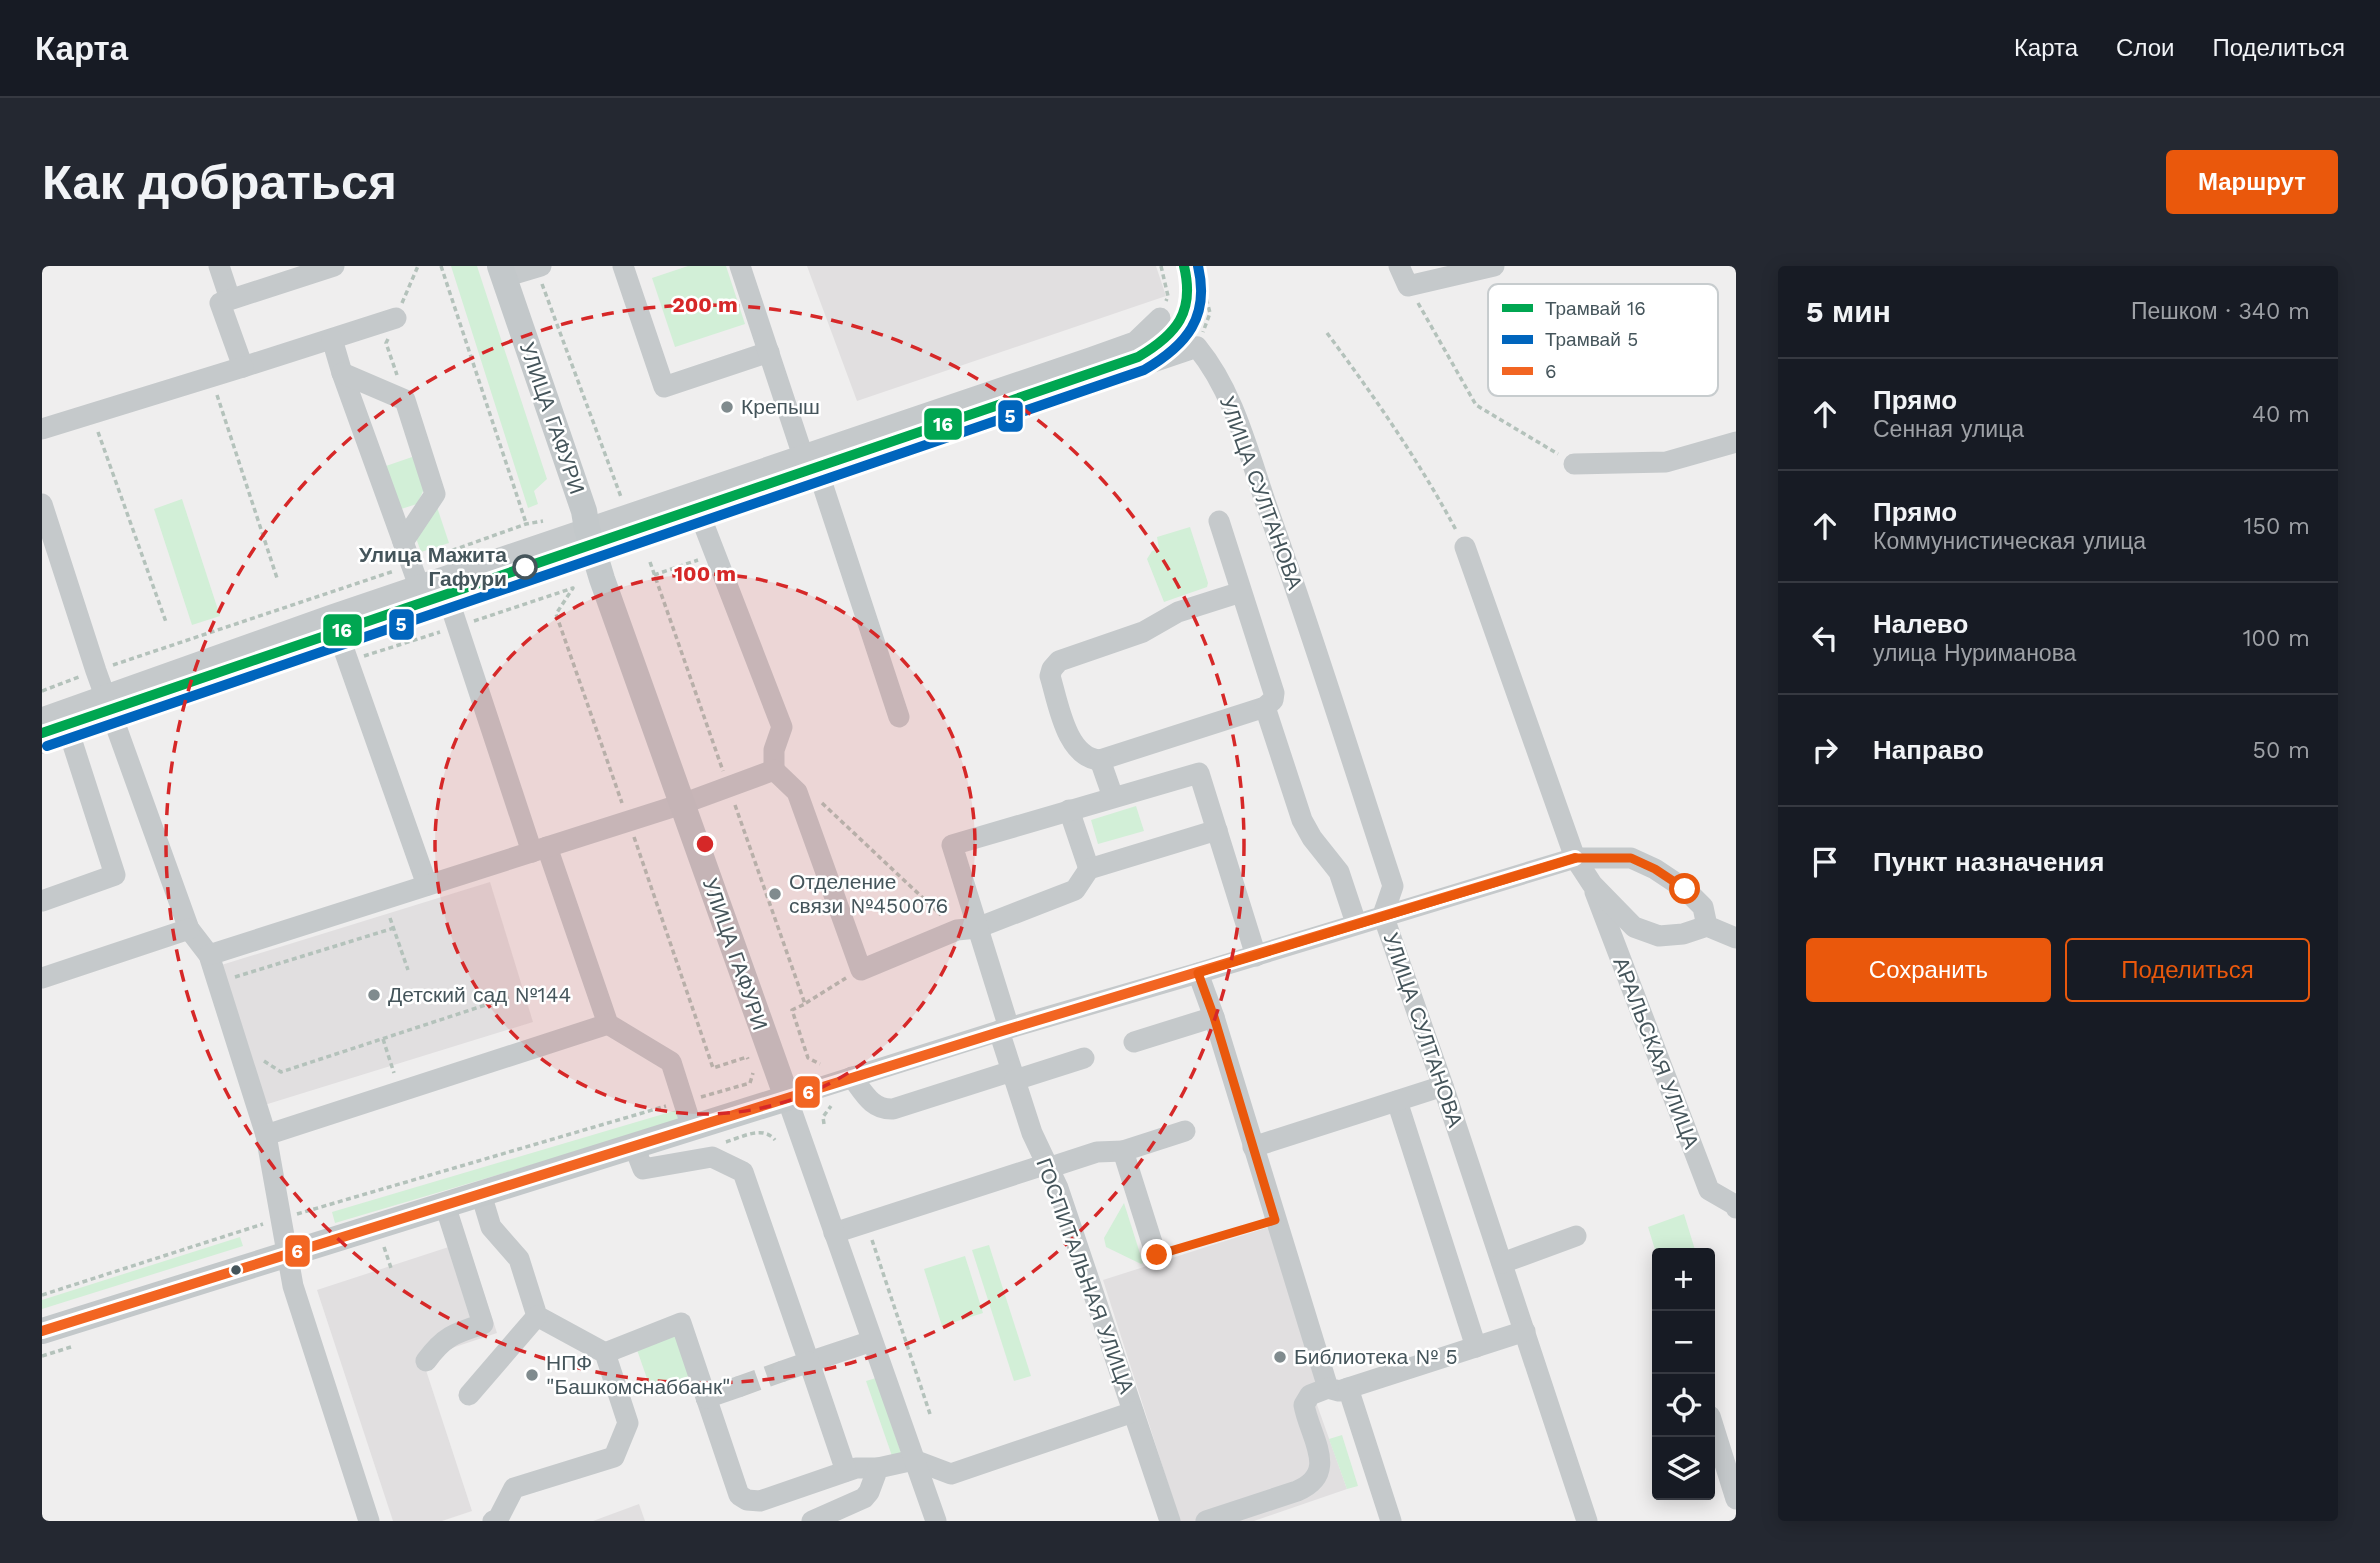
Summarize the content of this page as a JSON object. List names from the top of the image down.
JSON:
{
  "streets": {
    "main road": ["УЛИЦА ГАФУРИ"],
    "street": ["УЛИЦА СУЛТАНОВА", "АРАЛЬСКАЯ УЛИЦА", "ГОСПИТАЛЬНАЯ УЛИЦА"]
  },
  "places": [
    "Крепыш",
    "Улица Мажита Гафури",
    "Отделение связи №450076",
    "Детский сад №144",
    "Библиотека № 5",
    "НПФ \"Башкомснаббанк\""
  ],
  "lines": ["tram line 16", "tram line 5", "transit line 6"],
  "legend": ["Трамвай 16", "Трамвай 5", "6"],
  "page": {
    "header": "Карта",
    "nav": ["Карта", "Слои", "Поделиться"],
    "buttons": [
      "Маршрут",
      ["Сохранить", "Поделиться"]
    ],
    "title": "Как добраться",
    "heading": ["5 мин", "Пешком · 340 m"],
    "list": [
      ["Прямо", "Сенная улица", "40 m"],
      ["Прямо", "Коммунистическая улица", "150 m"],
      ["Налево", "улица Нуриманова", "100 m"],
      ["Направо", "50 m"],
      "Пункт назначения"
    ],
    "map_buttons": ["+", "−"]
  },
  "rings": ["200 m", "100 m"]
}
